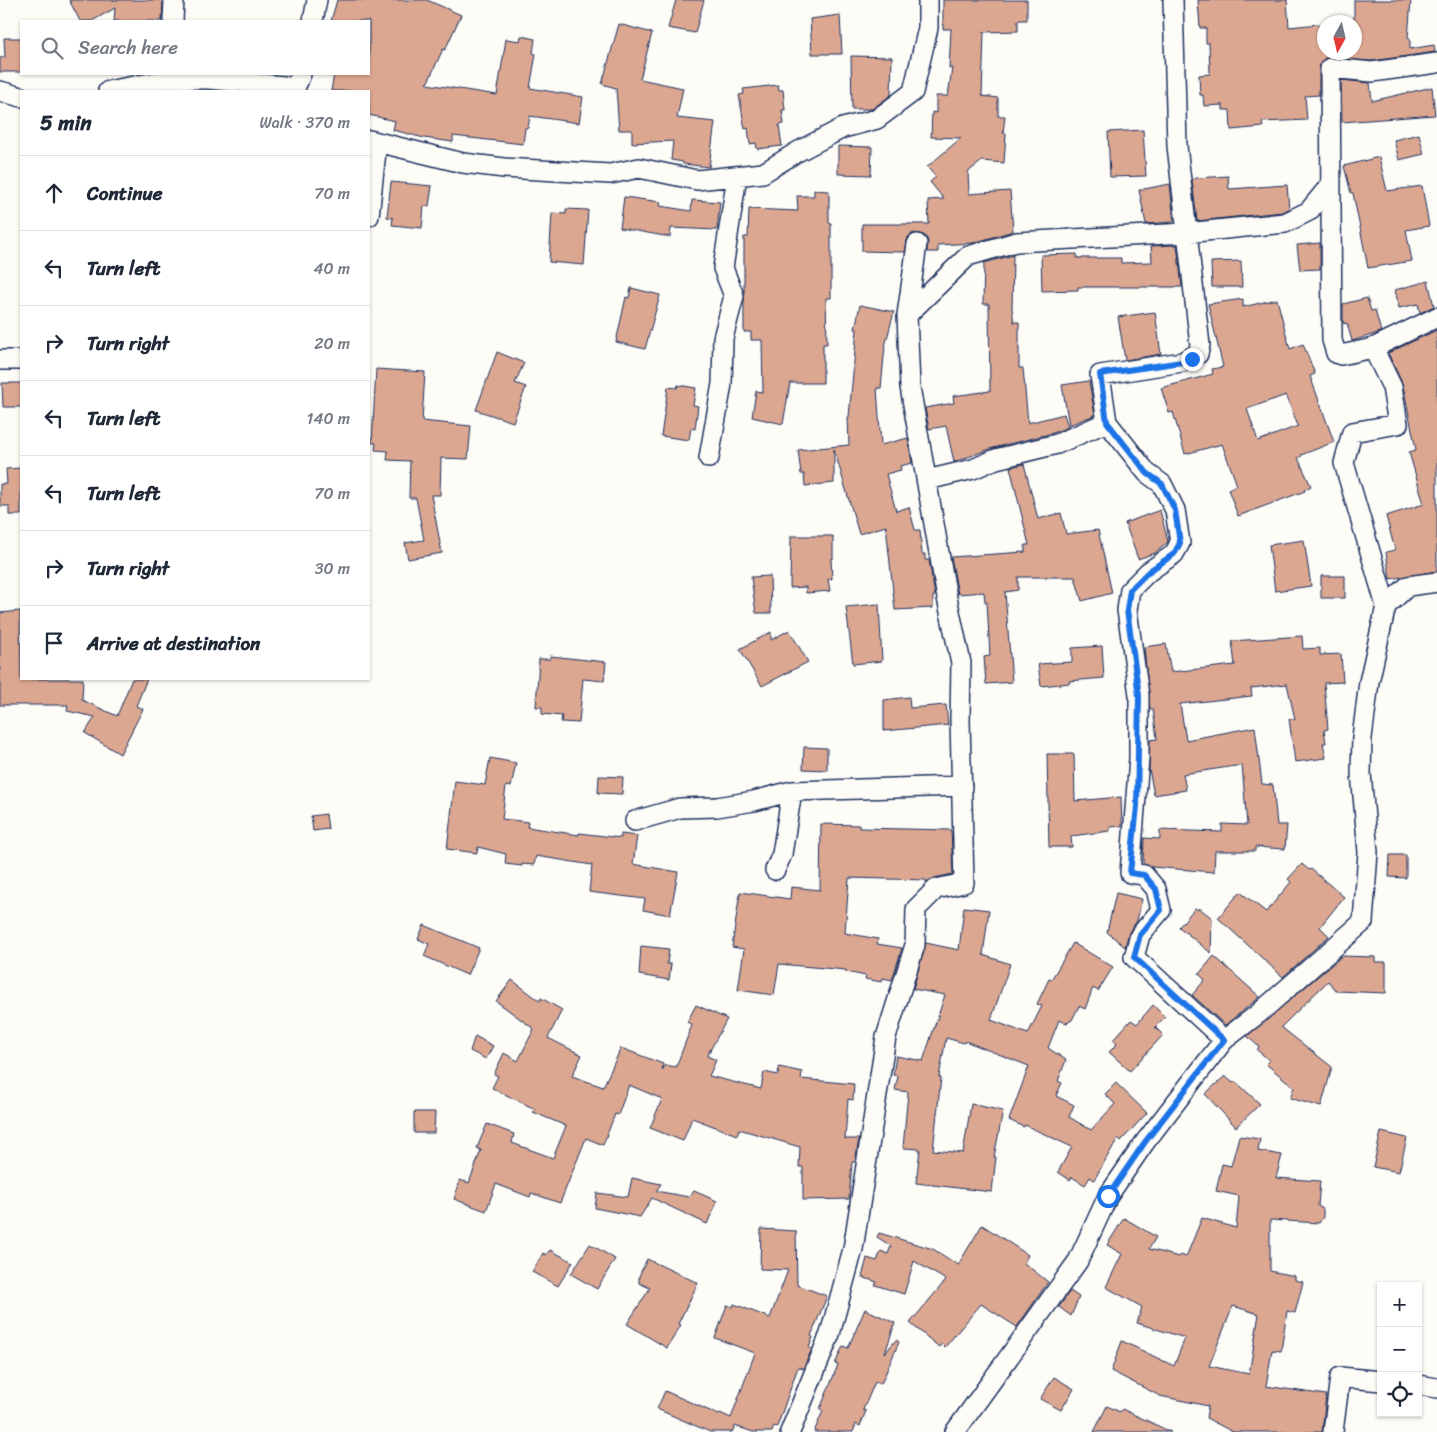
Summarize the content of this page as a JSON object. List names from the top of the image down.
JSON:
{
  "north": "bottom",
  "page": {
    "search": "Search here",
    "heading": ["5 min", "Walk · 370 m"],
    "list": [
      ["Continue", "70 m"],
      ["Turn left", "40 m"],
      ["Turn right", "20 m"],
      ["Turn left", "140 m"],
      ["Turn left", "70 m"],
      ["Turn right", "30 m"],
      "Arrive at destination"
    ],
    "map_buttons": ["+", "−"]
  }
}
